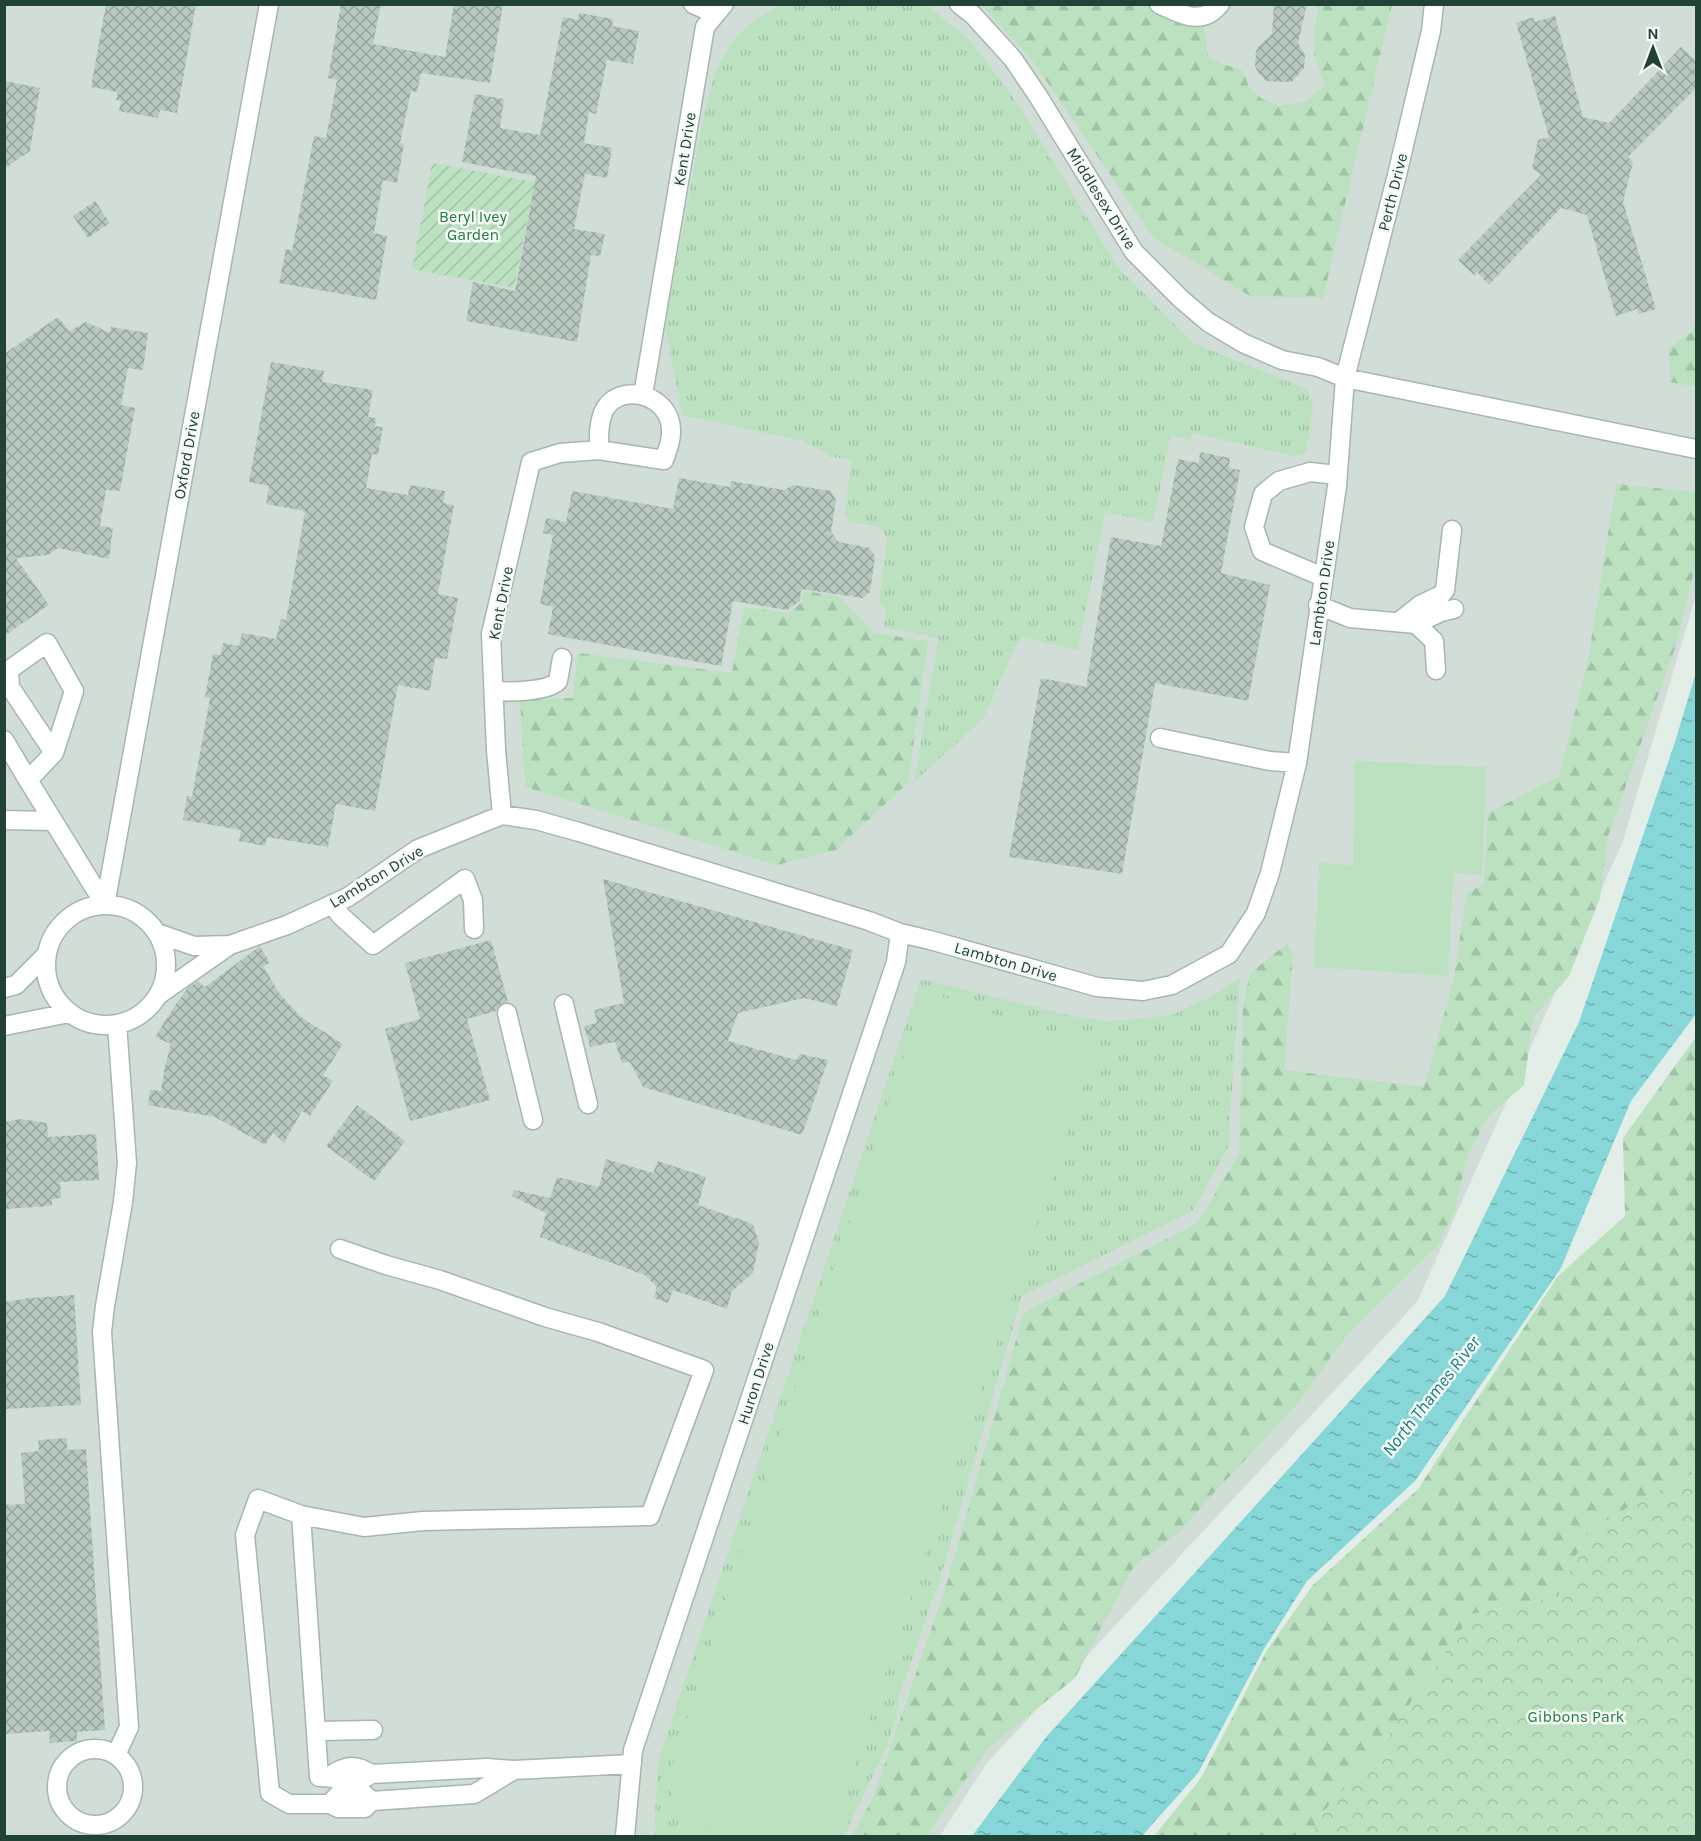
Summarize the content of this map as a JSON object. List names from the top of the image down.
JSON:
{
  "streets": {
    "street": [
      "Kent Drive",
      "Perth Drive",
      "Middlesex Drive",
      "Oxford Drive",
      "Lambton Drive",
      "Huron Drive"
    ]
  },
  "crossings": [
    ["Kent Drive", "Lambton Drive"],
    ["Perth Drive", "Middlesex Drive"],
    ["Perth Drive", "Lambton Drive"],
    ["Middlesex Drive", "Lambton Drive"],
    ["Oxford Drive", "Lambton Drive"],
    ["Lambton Drive", "Huron Drive"]
  ],
  "water": ["North Thames River"],
  "parks": ["Beryl Ivey Garden", "Gibbons Park"],
  "north": "top"
}
